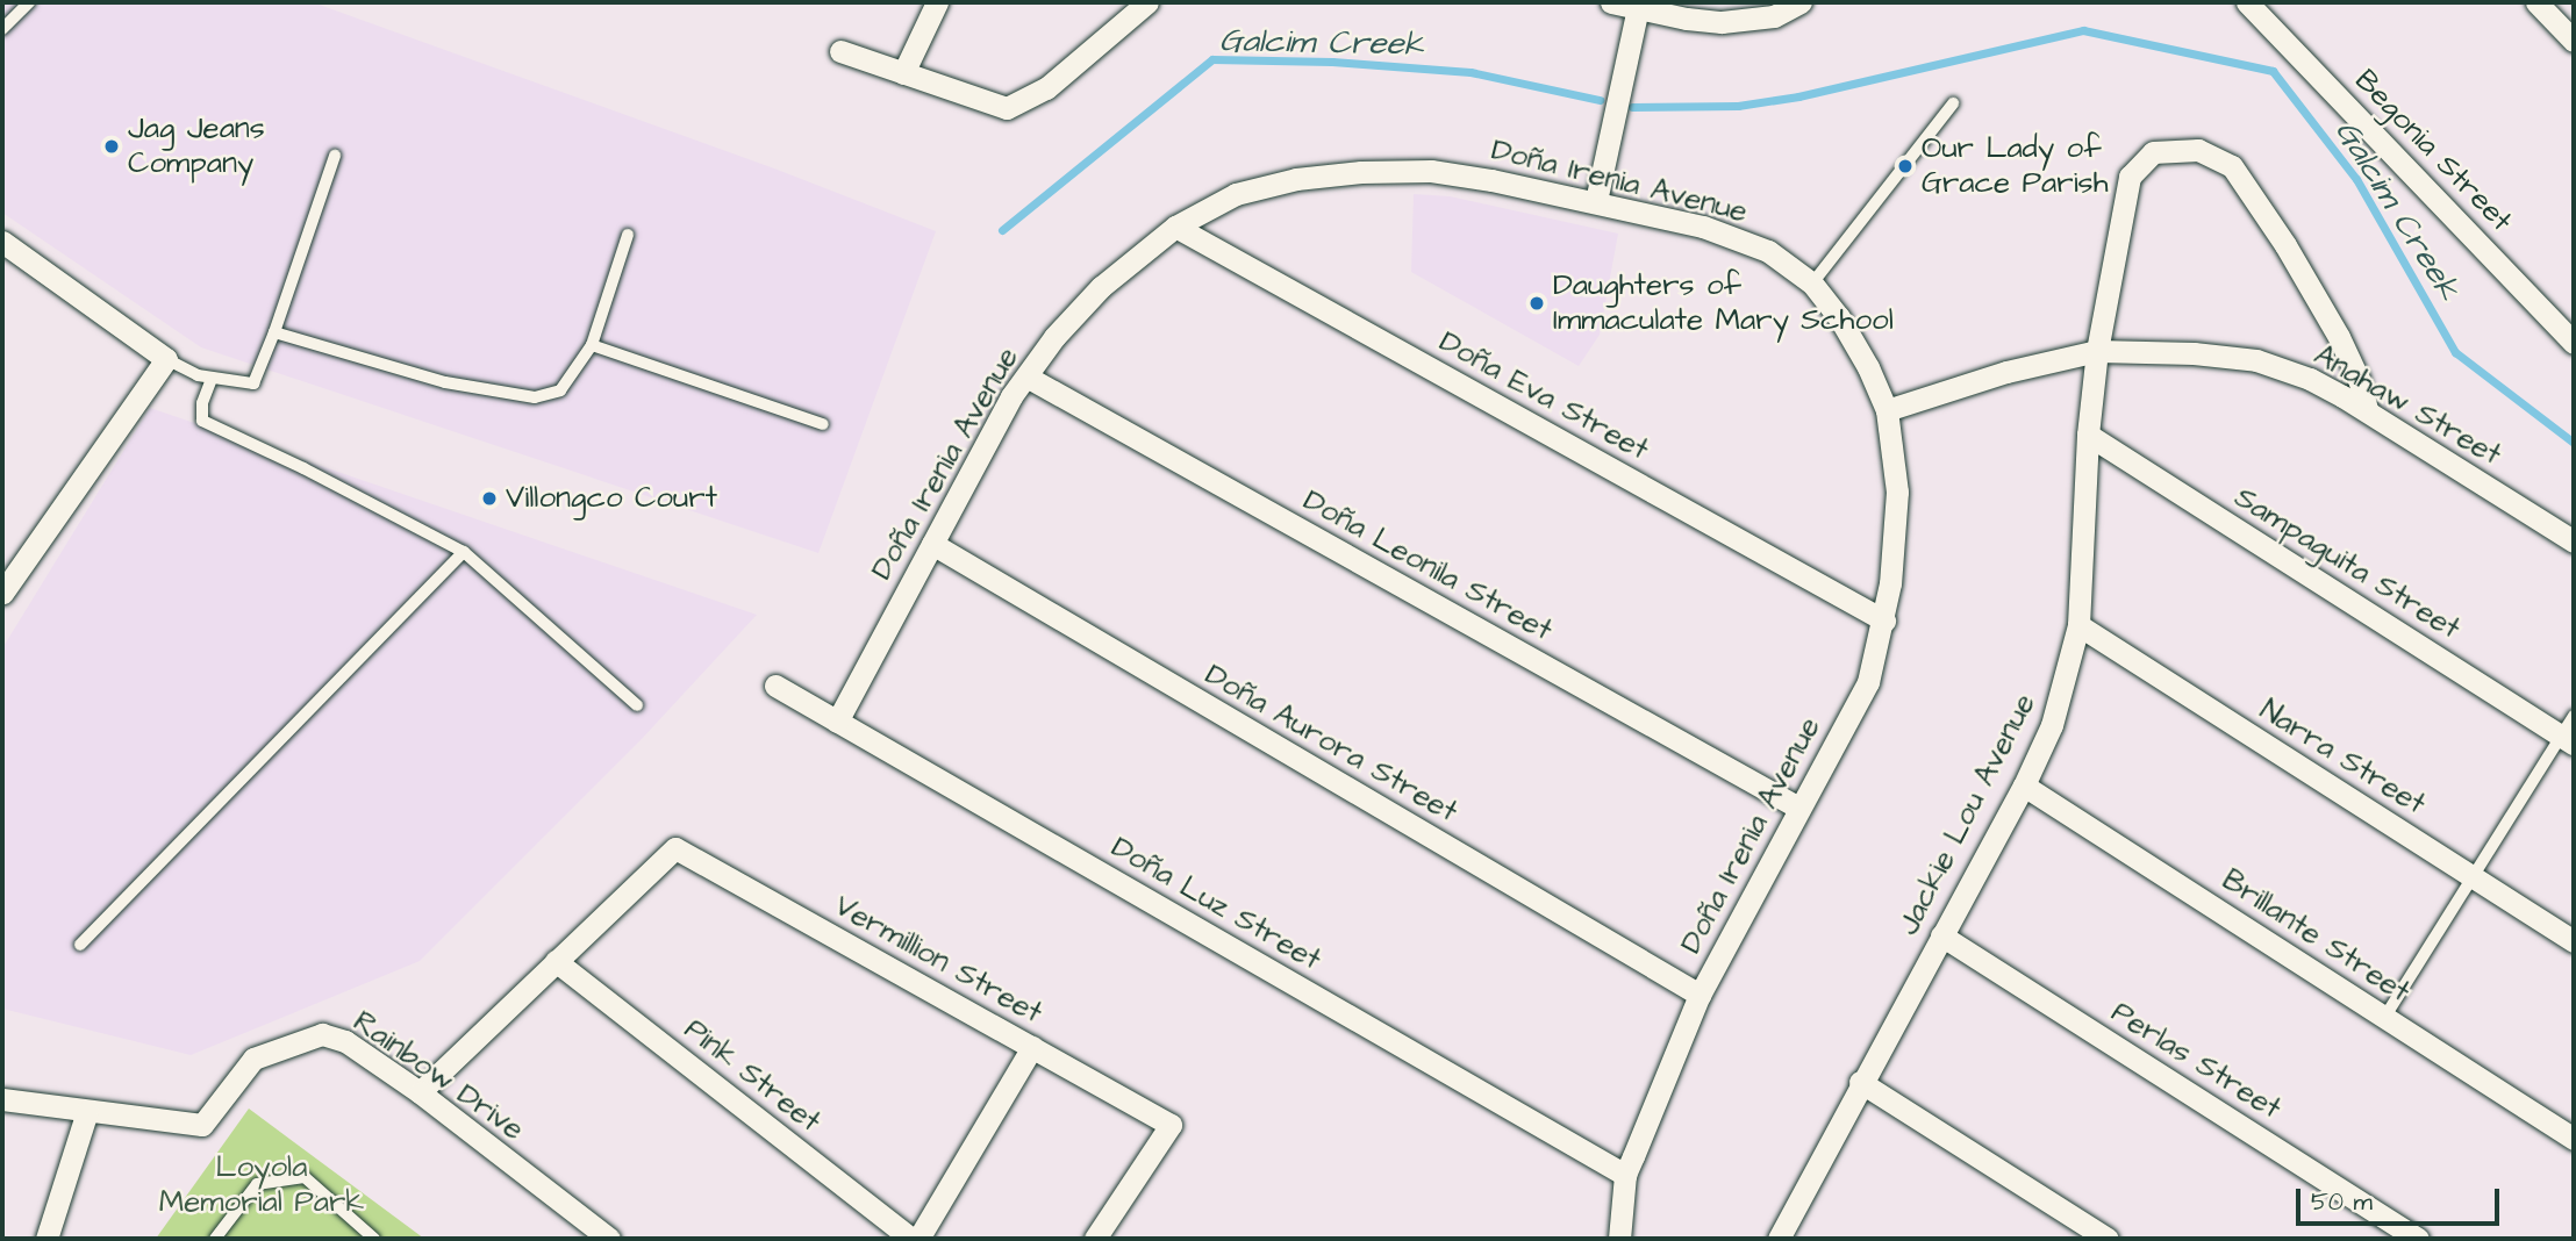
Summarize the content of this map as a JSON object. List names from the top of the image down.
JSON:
{
  "streets": {
    "street": [
      "Begonia Street",
      "Doña Irenia Avenue",
      "Doña Eva Street",
      "Anahaw Street",
      "Sampaguita Street",
      "Doña Leonila Street",
      "Doña Aurora Street",
      "Narra Street",
      "Jackie Lou Avenue",
      "Doña Luz Street",
      "Brillante Street",
      "Vermillion Street",
      "Perlas Street",
      "Rainbow Drive",
      "Pink Street"
    ]
  },
  "crossings": [
    ["Doña Irenia Avenue", "Doña Eva Street"],
    ["Doña Irenia Avenue", "Anahaw Street"],
    ["Doña Irenia Avenue", "Doña Leonila Street"],
    ["Doña Irenia Avenue", "Doña Aurora Street"],
    ["Doña Irenia Avenue", "Doña Luz Street"],
    ["Anahaw Street", "Jackie Lou Avenue"],
    ["Sampaguita Street", "Jackie Lou Avenue"],
    ["Narra Street", "Jackie Lou Avenue"],
    ["Jackie Lou Avenue", "Brillante Street"],
    ["Jackie Lou Avenue", "Perlas Street"],
    ["Vermillion Street", "Pink Street"]
  ],
  "water": ["Galcim Creek"],
  "parks": ["Loyola Memorial Park"],
  "places": [
    "Jag Jeans Company",
    "Our Lady of Grace Parish",
    "Daughters of Immaculate Mary School",
    "Villongco Court"
  ],
  "scale_bar": "50 m"
}
